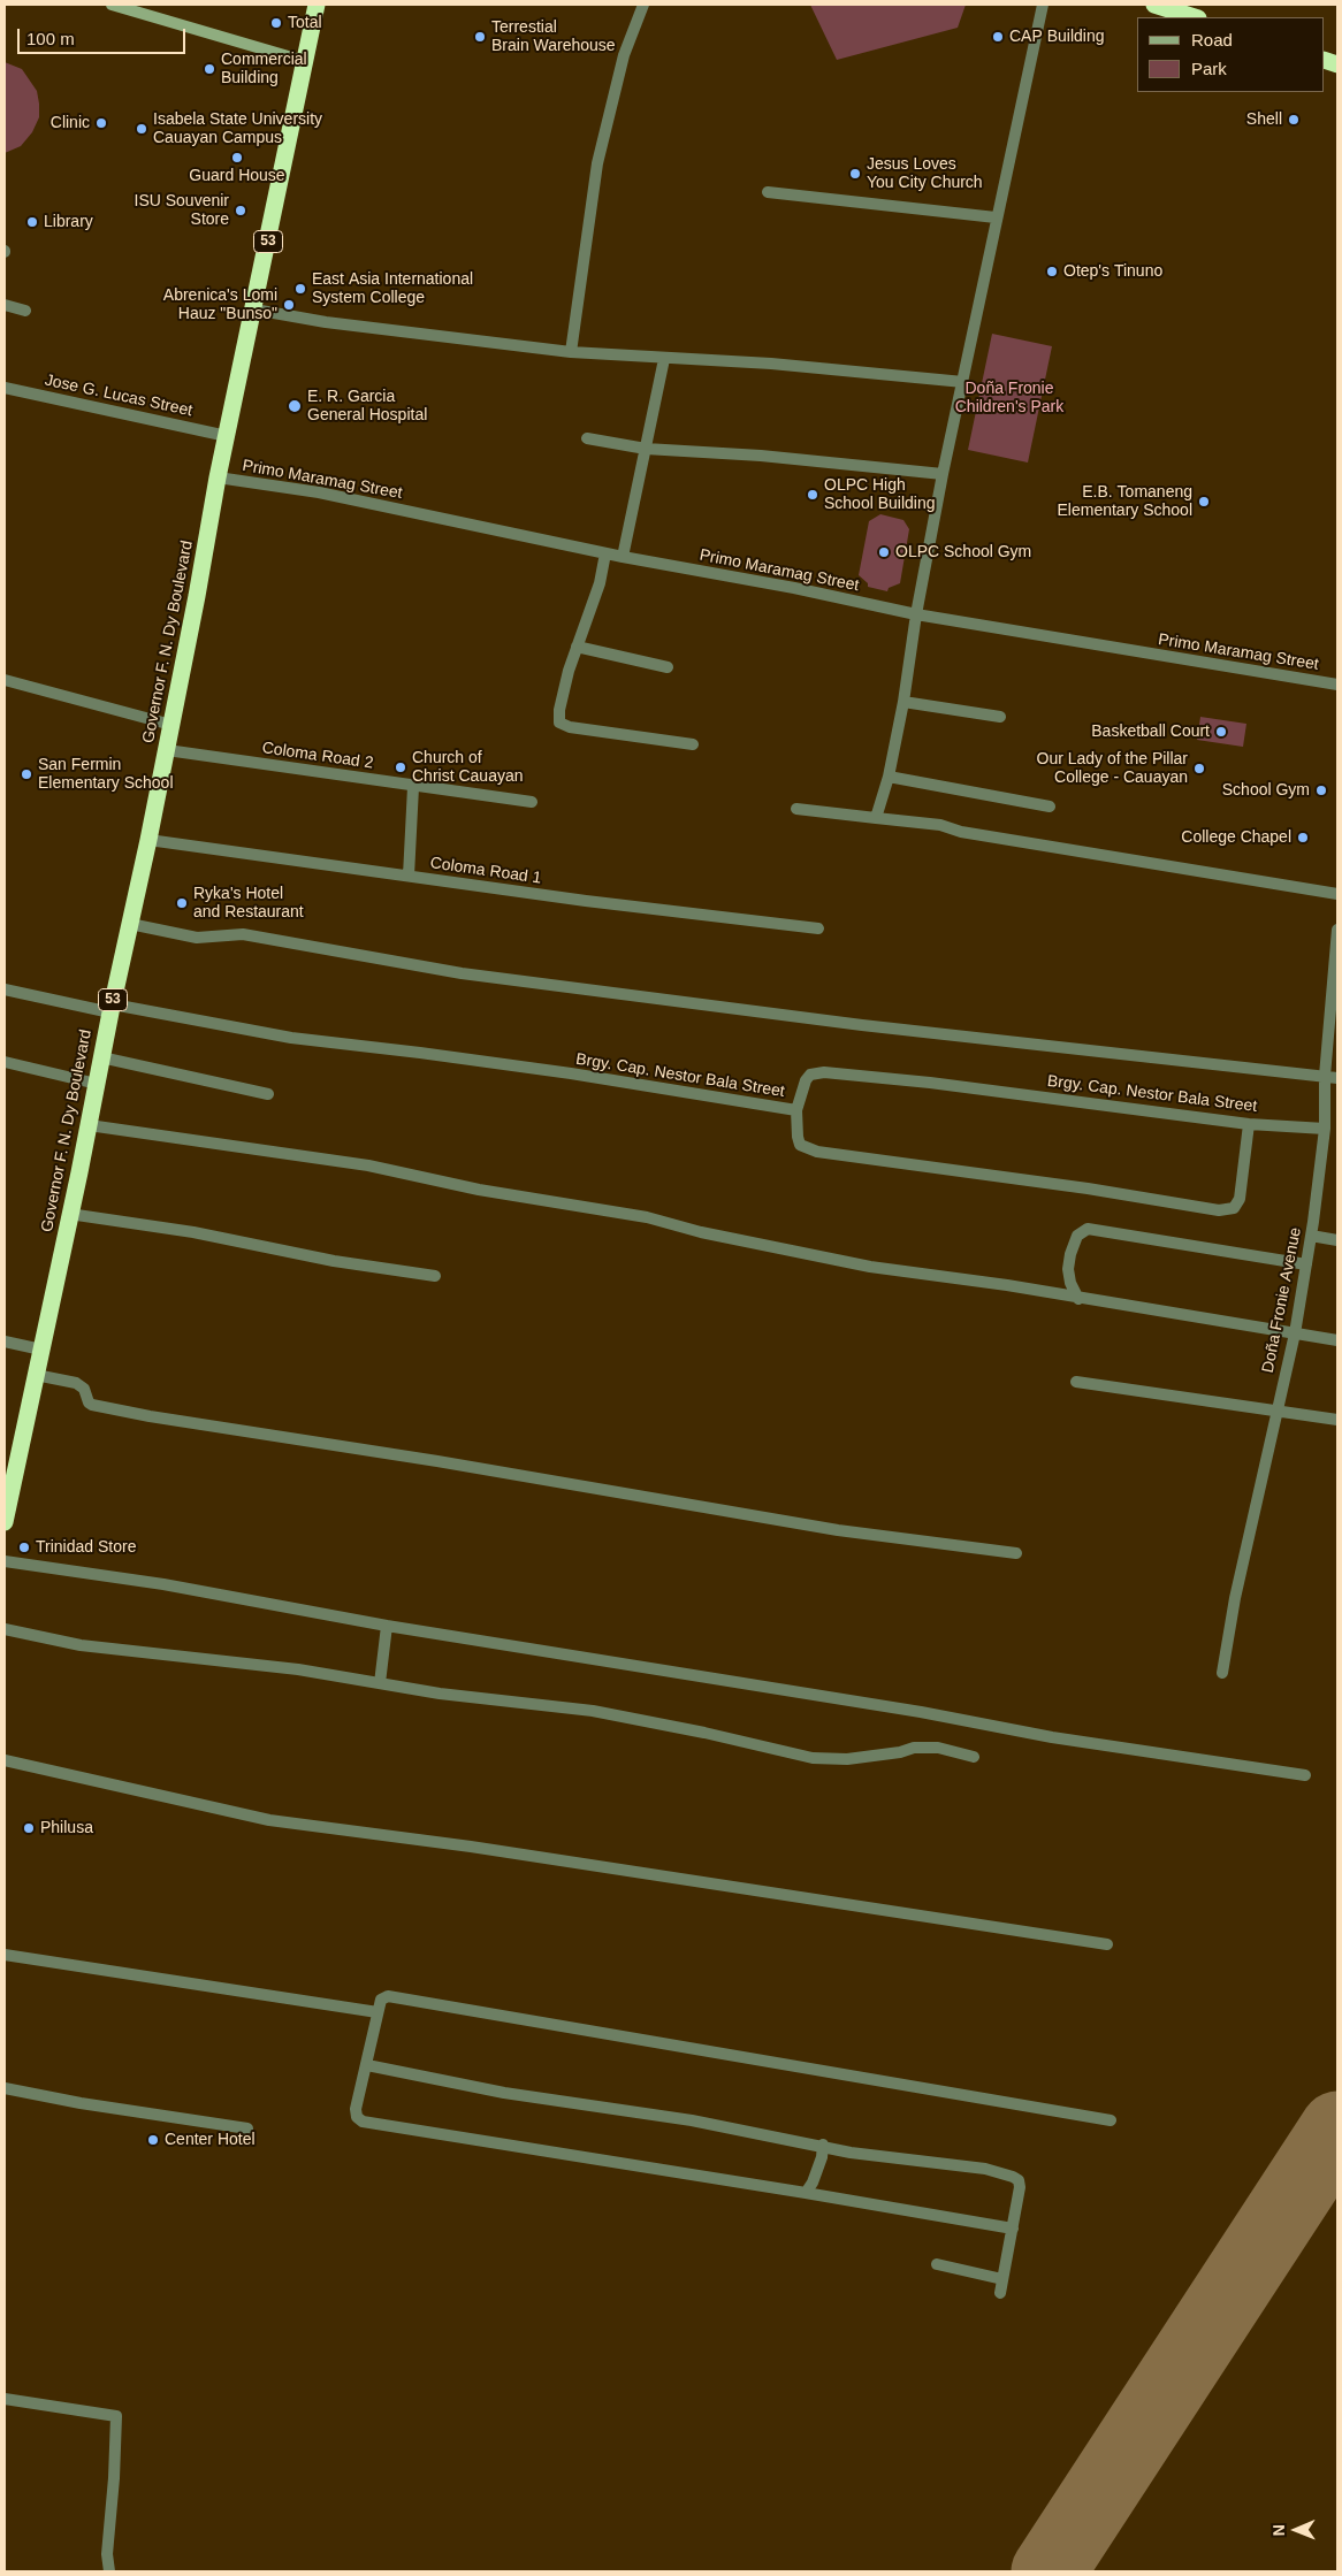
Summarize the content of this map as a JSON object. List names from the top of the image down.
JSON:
{
  "streets": {
    "highway": ["53", "Governor F. N. Dy Boulevard"],
    "street": [
      "Jose G. Lucas Street",
      "Primo Maramag Street",
      "Coloma Road 2",
      "Coloma Road 1",
      "Brgy. Cap. Nestor Bala Street",
      "Doña Fronie Avenue"
    ]
  },
  "crossings": [
    ["Jose G. Lucas Street", "Governor F. N. Dy Boulevard"],
    ["Primo Maramag Street", "Governor F. N. Dy Boulevard"],
    ["Governor F. N. Dy Boulevard", "Coloma Road 2"],
    ["Governor F. N. Dy Boulevard", "Coloma Road 1"],
    ["Governor F. N. Dy Boulevard", "Brgy. Cap. Nestor Bala Street"],
    ["Brgy. Cap. Nestor Bala Street", "Doña Fronie Avenue"]
  ],
  "parks": ["Doña Fronie Children's Park"],
  "places": [
    "Total",
    "Terrestial Brain Warehouse",
    "CAP Building",
    "Commercial Building",
    "Shell",
    "Clinic",
    "Isabela State University Cauayan Campus",
    "Guard House",
    "Jesus Loves You City Church",
    "ISU Souvenir Store",
    "Library",
    "Otep's Tinuno",
    "East Asia International System College",
    "Abrenica's Lomi Hauz \"Bunso\"",
    "E. R. Garcia General Hospital",
    "OLPC High School Building",
    "E.B. Tomaneng Elementary School",
    "OLPC School Gym",
    "Basketball Court",
    "Church of Christ Cauayan",
    "Our Lady of the Pillar College - Cauayan",
    "San Fermin Elementary School",
    "School Gym",
    "College Chapel",
    "Ryka's Hotel and Restaurant",
    "Trinidad Store",
    "Philusa",
    "Center Hotel"
  ],
  "legend": ["Road", "Park"],
  "scale_bar": "100 m",
  "north": "left"
}
